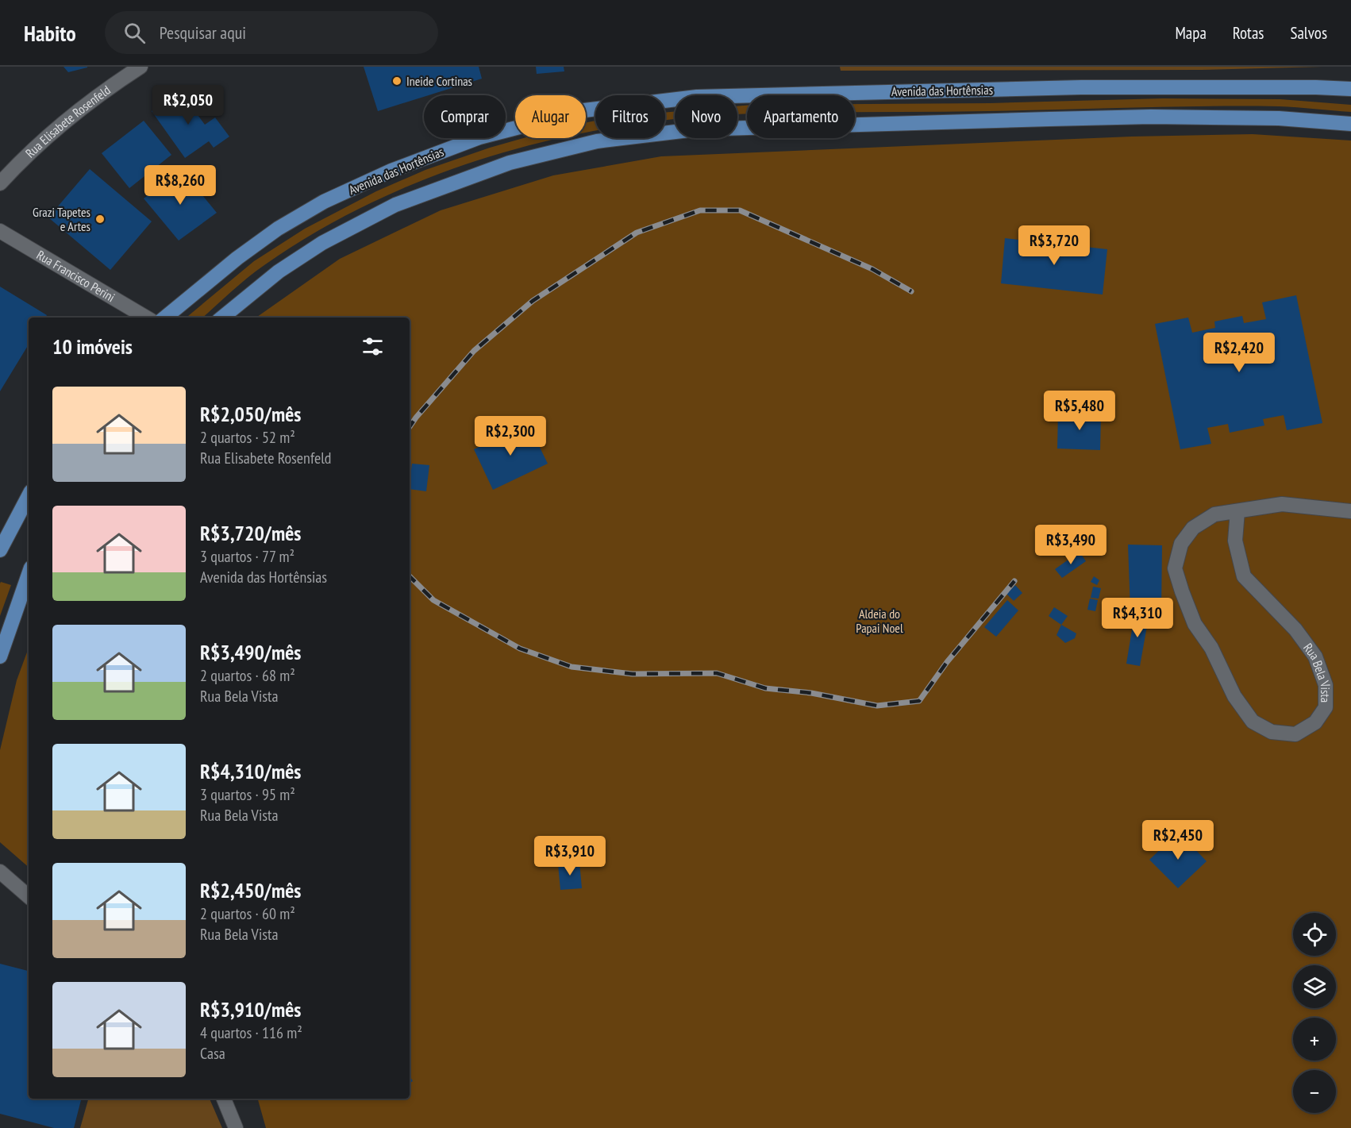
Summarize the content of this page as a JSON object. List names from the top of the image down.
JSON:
{
  "streets": {
    "main road": ["Avenida das Hortênsias"],
    "street": ["Rua Elisabete Rosenfeld", "Rua Francisco Perini", "Rua Bela Vista"]
  },
  "parks": ["Aldeia do Papai Noel"],
  "places": ["Ineide Cortinas", "Grazi Tapetes e Artes"],
  "page": {
    "header": "Habito",
    "search": "Pesquisar aqui",
    "nav": ["Mapa", "Rotas", "Salvos"],
    "price": [
      "R$2,050",
      "R$8,260",
      "R$3,720",
      "R$2,420",
      "R$5,480",
      "R$2,300",
      "R$3,490",
      "R$4,310",
      "R$2,450",
      "R$3,910"
    ],
    "chip": [
      "Comprar",
      "Alugar",
      "Filtros",
      "Novo",
      "Apartamento"
    ],
    "heading": "10 imóveis",
    "list": [
      {
        "name": "R$2,050/mês",
        "note": "2 quartos · 52 m² · Rua Elisabete Rosenfeld"
      },
      {
        "name": "R$3,720/mês",
        "note": "3 quartos · 77 m² · Avenida das Hortênsias"
      },
      {
        "name": "R$3,490/mês",
        "note": "2 quartos · 68 m² · Rua Bela Vista"
      },
      {
        "name": "R$4,310/mês",
        "note": "3 quartos · 95 m² · Rua Bela Vista"
      },
      {
        "name": "R$2,450/mês",
        "note": "2 quartos · 60 m² · Rua Bela Vista"
      },
      {
        "name": "R$3,910/mês",
        "note": "4 quartos · 116 m² · Casa"
      }
    ],
    "map_buttons": ["+", "−"]
  }
}
